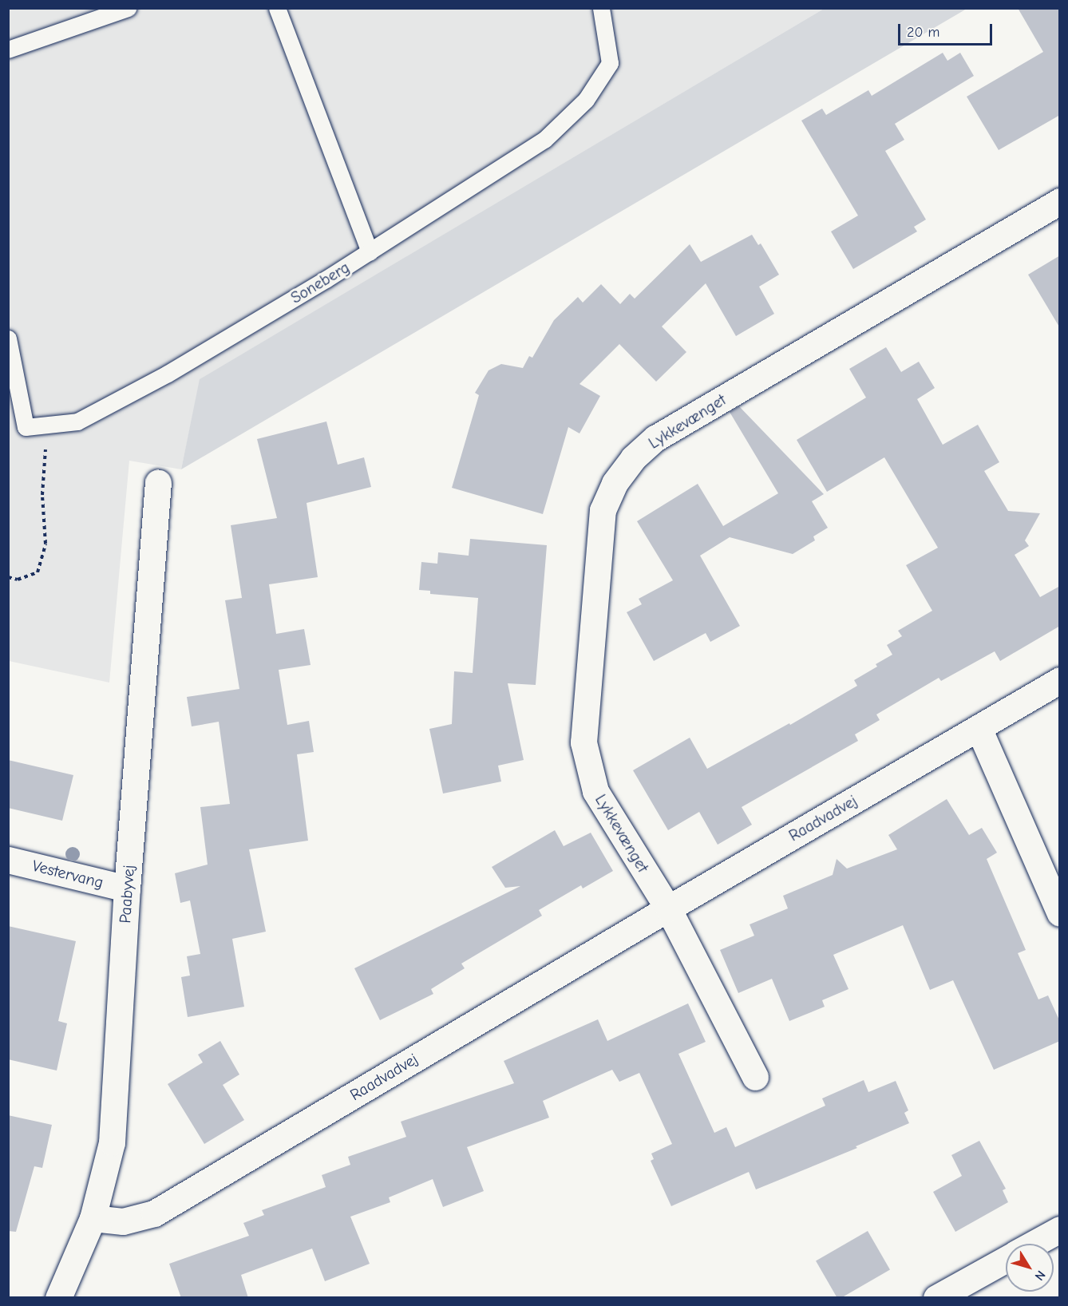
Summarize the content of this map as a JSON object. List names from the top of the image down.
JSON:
{
  "streets": {
    "street": [
      "Lykkevænget",
      "Raadvadvej",
      "Vestervang",
      "Paabyvej"
    ],
    "lane": ["Soneberg"]
  },
  "crossings": [
    ["Lykkevænget", "Raadvadvej"],
    ["Raadvadvej", "Paabyvej"],
    ["Vestervang", "Paabyvej"]
  ],
  "scale_bar": "20 m",
  "north": "bottom right"
}
